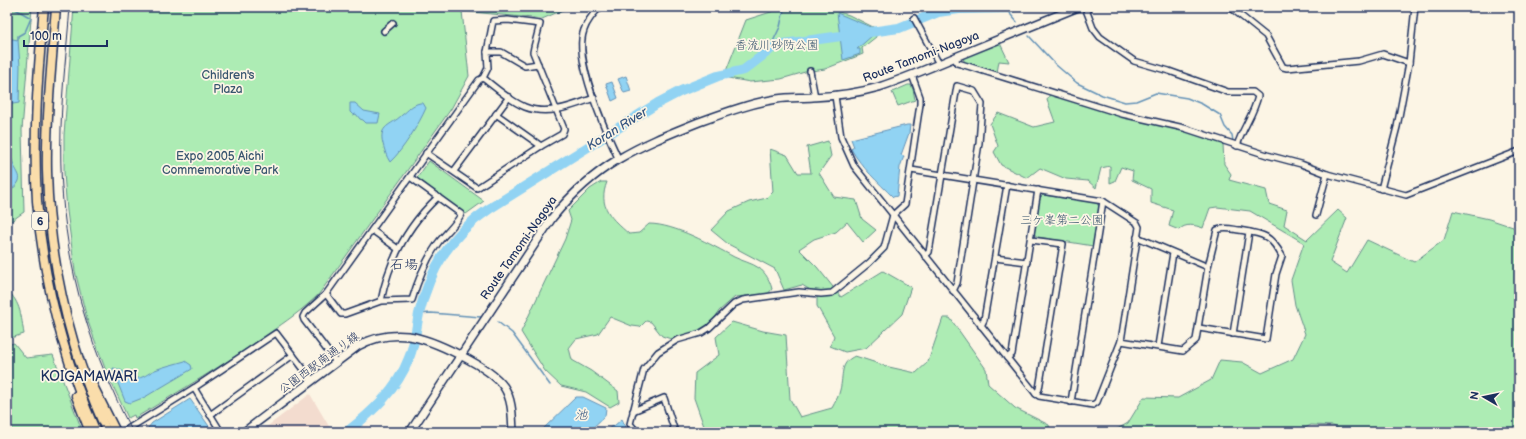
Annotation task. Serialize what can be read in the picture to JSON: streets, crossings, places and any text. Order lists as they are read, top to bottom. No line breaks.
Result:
{"streets":{"main road":["Route Tamomi-Nagoya","6","公園西駅南通り線"]},"crossings":[["Route Tamomi-Nagoya","公園西駅南通り線"]],"districts":["石場","KOIGAMAWARI"],"water":["Koran River","池"],"parks":["香流川砂防公園","Children's Plaza","Expo 2005 Aichi Commemorative Park","三ケ峯第二公園"],"scale_bar":"100 m","north":"left"}
